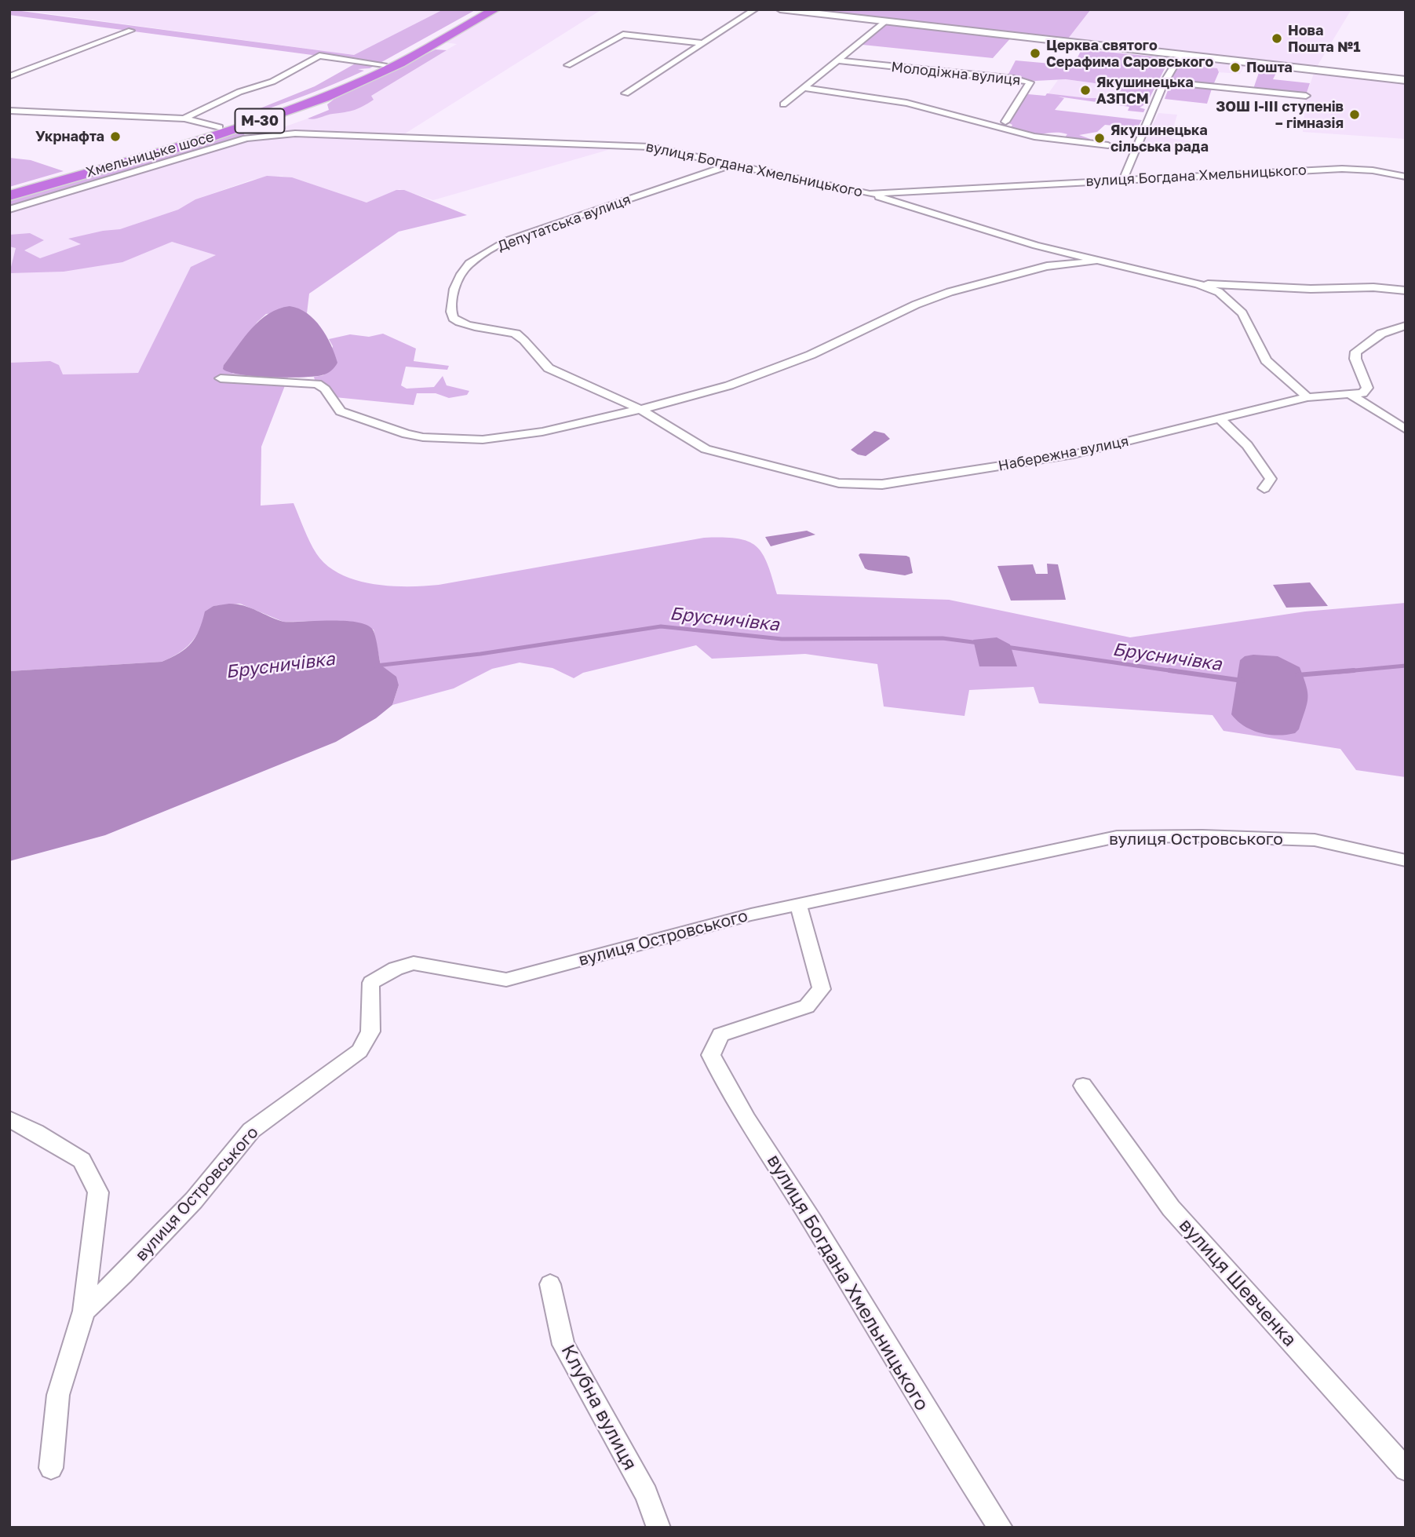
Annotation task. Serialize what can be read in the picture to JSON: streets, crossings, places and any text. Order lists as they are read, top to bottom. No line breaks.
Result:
{"streets":{"highway":["М-30","Хмельницьке шосе"],"street":["Молодіжна вулиця","вулиця Богдана Хмельницького","Депутатська вулиця","Набережна вулиця","вулиця Островського","вулиця Шевченка","Клубна вулиця"]},"crossings":[["вулиця Богдана Хмельницького","Депутатська вулиця"],["вулиця Богдана Хмельницького","вулиця Островського"],["Депутатська вулиця","Набережна вулиця"]],"water":["Брусничівка"],"places":["Нова Пошта №1","Церква святого Серафима Саровського","Пошта","Якушинецька АЗПСМ","ЗОШ І-ІІІ ступенів – гімназія","Укрнафта","Якушинецька сільська рада"]}
